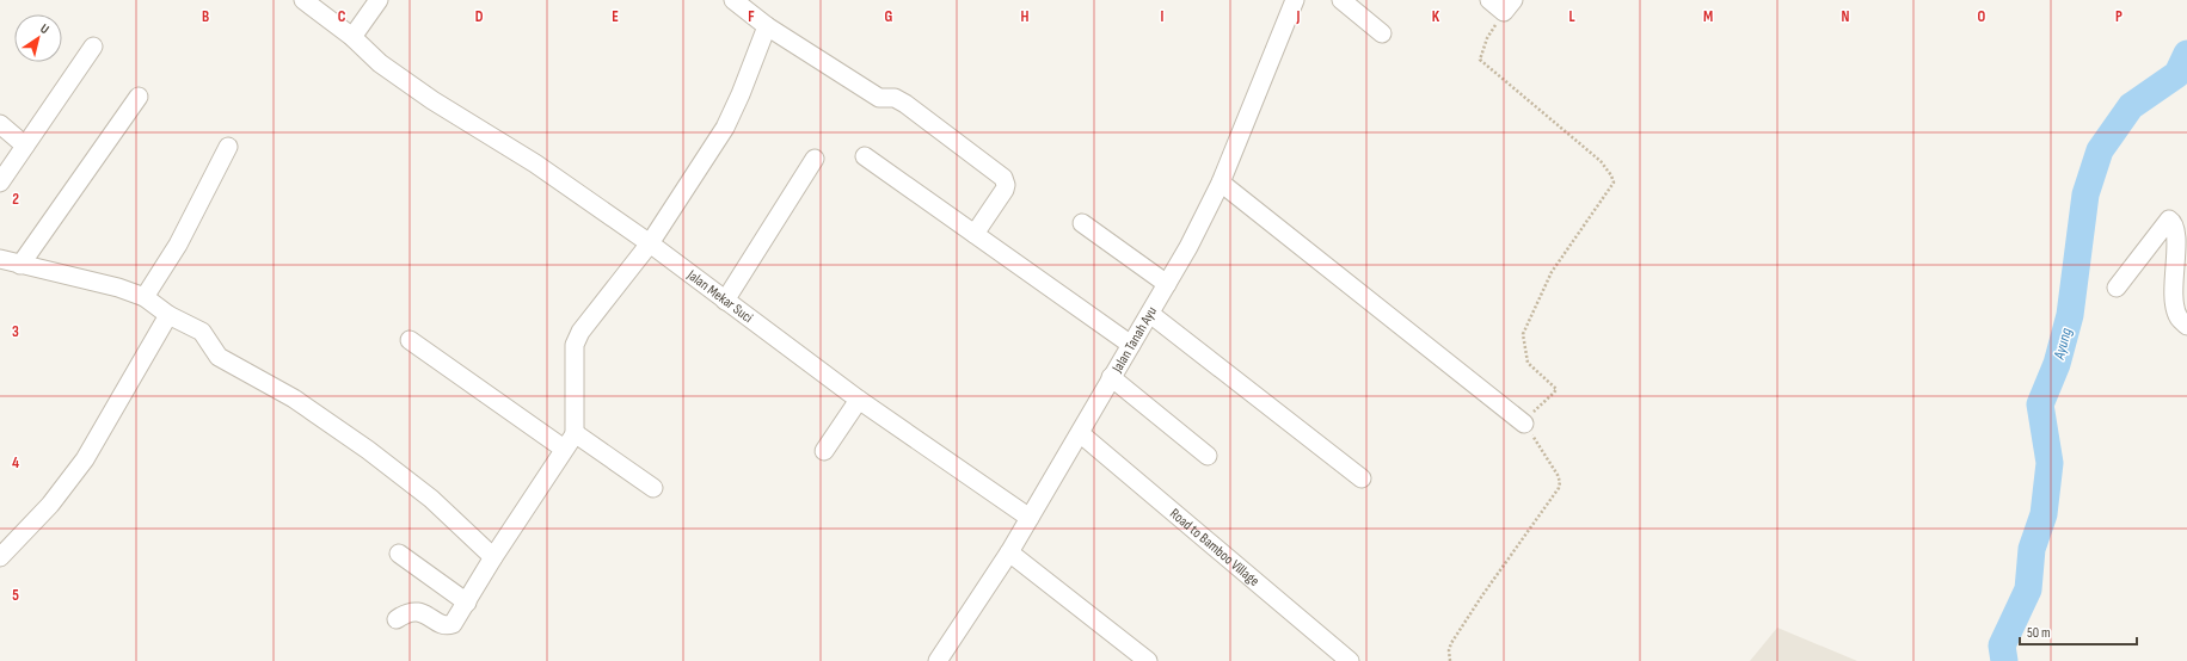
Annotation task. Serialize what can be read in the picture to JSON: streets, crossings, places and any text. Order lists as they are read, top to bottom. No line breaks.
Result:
{"streets":{"street":["Jalan Mekar Suci","Jalan Tanah Ayu","Road to Bamboo Village"]},"crossings":[["Jalan Mekar Suci","Jalan Tanah Ayu"],["Jalan Tanah Ayu","Road to Bamboo Village"]],"water":["Ayung"],"scale_bar":"50 m","north":"top right","grid":{"columns":["B","C","D","E","F","G","H","I","J","K","L","M","N","O","P"],"rows":["2","3","4","5"]}}
